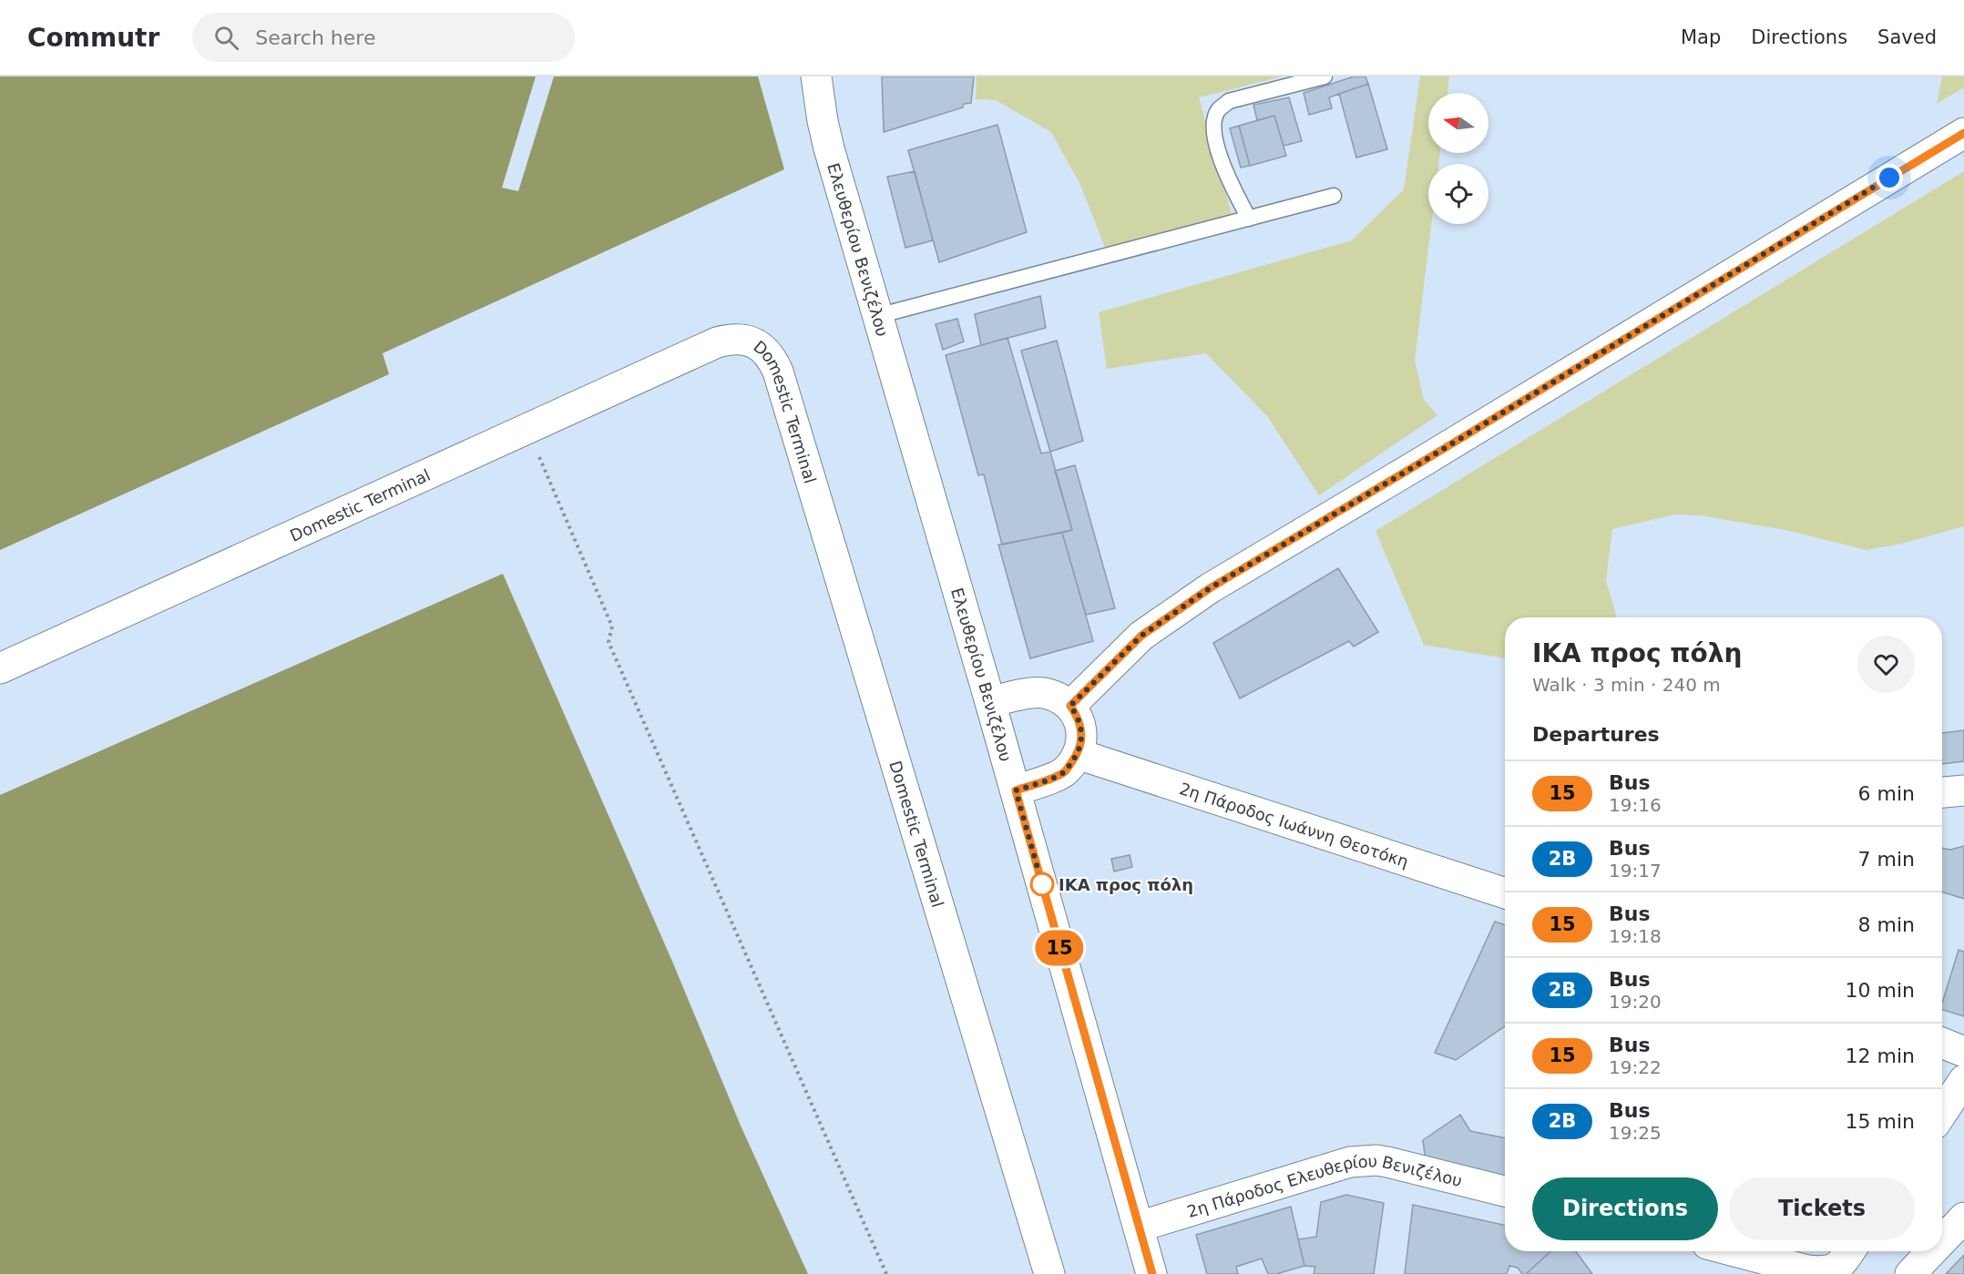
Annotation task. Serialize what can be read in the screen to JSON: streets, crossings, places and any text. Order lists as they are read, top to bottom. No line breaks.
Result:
{"streets":{"street":["Ελευθερίου Βενιζέλου","Domestic Terminal","2η Πάροδος Ιωάννη Θεοτόκη","2η Πάροδος Ελευθερίου Βενιζέλου"]},"crossings":[["Ελευθερίου Βενιζέλου","2η Πάροδος Ελευθερίου Βενιζέλου"]],"places":["ΙΚΑ προς πόλη"],"lines":["bus line 15"],"north":"left","page":{"header":"Commutr","search":"Search here","nav":["Map","Directions","Saved"],"on_map":"15","heading":[["ΙΚΑ προς πόλη","Walk · 3 min · 240 m"],"Departures"],"list":[{"mark":"15","name":"Bus","note":"19:16","value":"6 min"},{"mark":"2B","name":"Bus","note":"19:17","value":"7 min"},{"mark":"15","name":"Bus","note":"19:18","value":"8 min"},{"mark":"2B","name":"Bus","note":"19:20","value":"10 min"},{"mark":"15","name":"Bus","note":"19:22","value":"12 min"},{"mark":"2B","name":"Bus","note":"19:25","value":"15 min"}],"buttons":["Directions","Tickets"]}}
